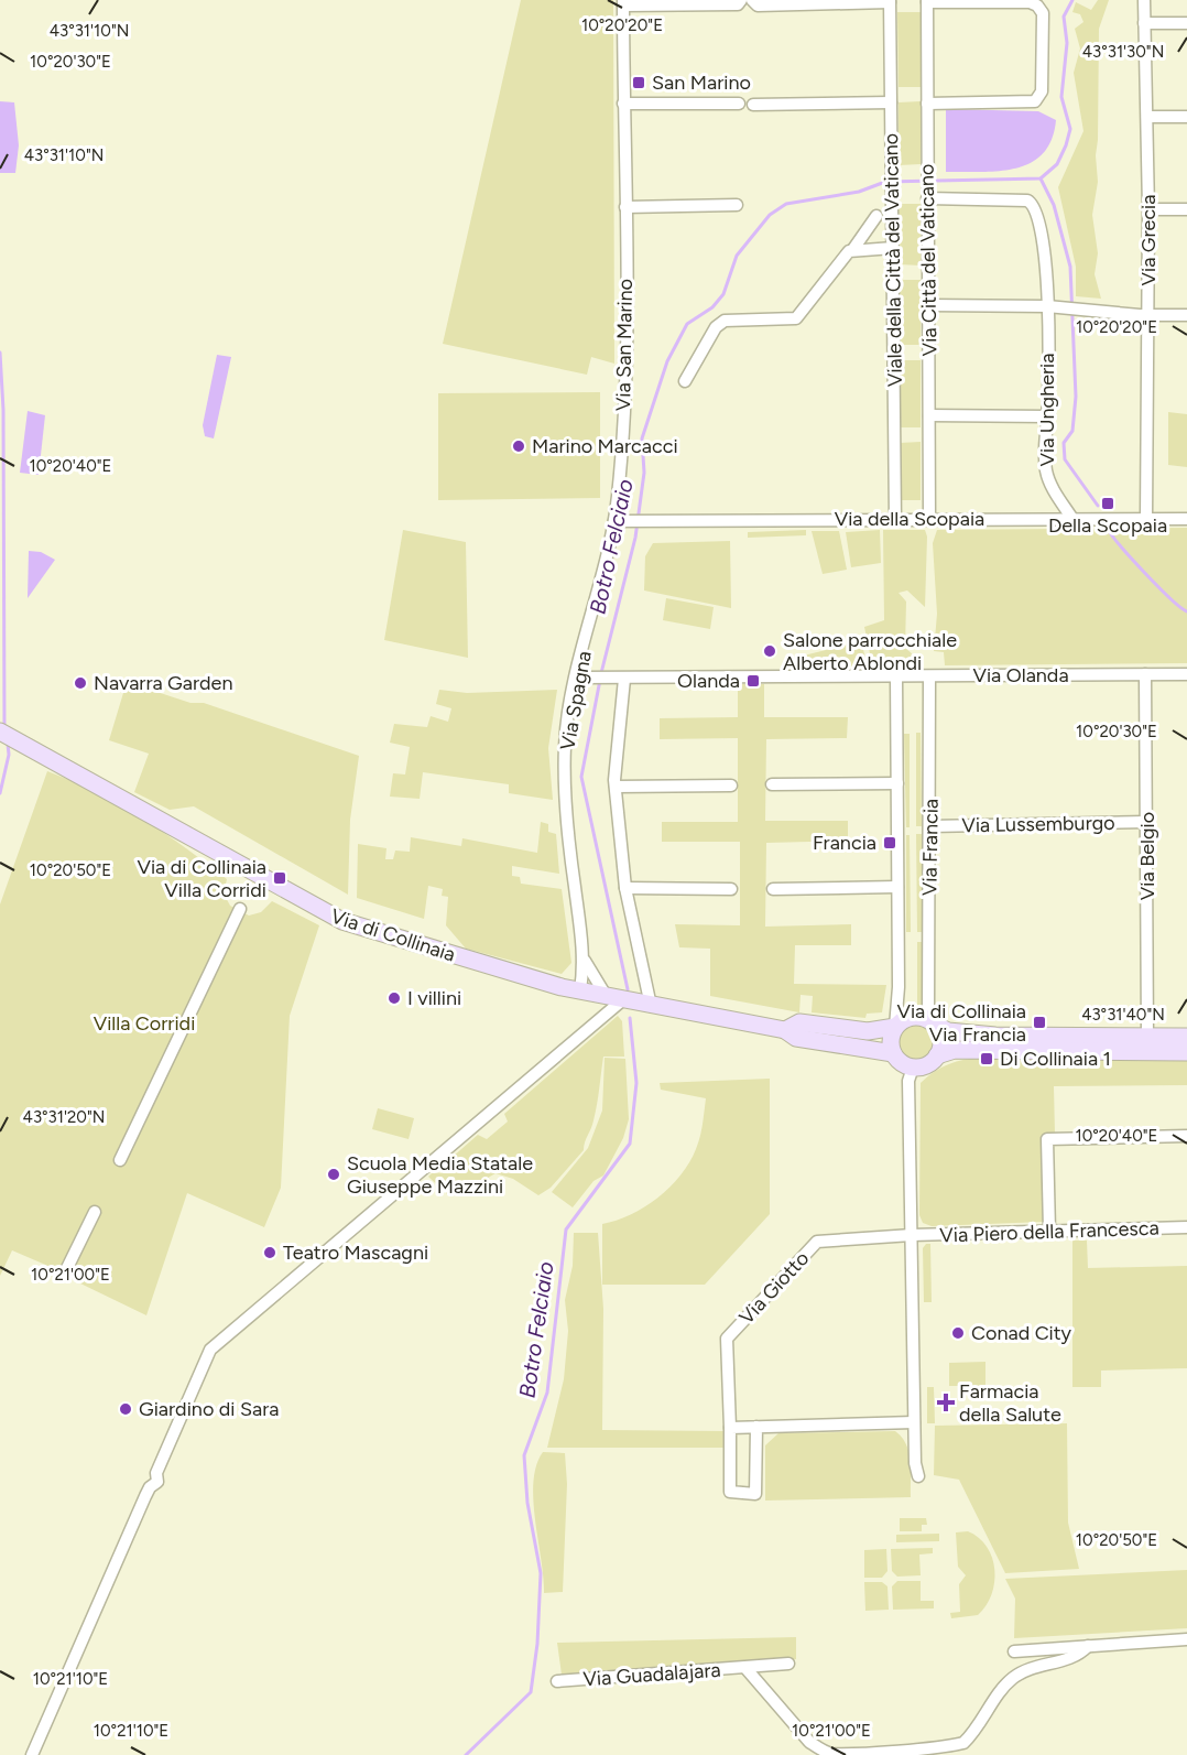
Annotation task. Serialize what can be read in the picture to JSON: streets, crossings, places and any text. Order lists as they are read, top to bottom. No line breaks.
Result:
{"streets":{"street":["Via Grecia","Viale della Città del Vaticano","Via Città del Vaticano","Via San Marino","Via Ungheria","Via della Scopaia","Via Olanda","Via Spagna","Via Lussemburgo","Via Francia","Via Belgio","Via di Collinaia","Via Piero della Francesca","Via Giotto","Via Guadalajara"]},"crossings":[["Via Grecia","Via della Scopaia"],["Viale della Città del Vaticano","Via Città del Vaticano"],["Viale della Città del Vaticano","Via della Scopaia"],["Via Città del Vaticano","Via Ungheria"],["Via Città del Vaticano","Via della Scopaia"],["Via San Marino","Via della Scopaia"],["Via San Marino","Via Spagna"],["Via Ungheria","Via della Scopaia"],["Via della Scopaia","Via Spagna"],["Via Olanda","Via Spagna"],["Via Olanda","Via Francia"],["Via Olanda","Via Belgio"],["Via Spagna","Via di Collinaia"],["Via Lussemburgo","Via Francia"],["Via Lussemburgo","Via Belgio"],["Via Francia","Via di Collinaia"],["Via Piero della Francesca","Via Giotto"]],"water":["Botro Felciaio"],"parks":["Villa Corridi"],"places":{"transit":["San Marino","Della Scopaia","Olanda","Francia","Via di Collinaia Villa Corridi","Via di Collinaia Via Francia","Di Collinaia 1"],"other":["Marino Marcacci","Salone parrocchiale Alberto Ablondi","Navarra Garden","I villini","Scuola Media Statale Giuseppe Mazzini","Teatro Mascagni","Conad City","Giardino di Sara"],"health":["Farmacia della Salute"]},"coordinates":["10°20'20\"E","43°31'10\"N","43°31'30\"N","10°20'30\"E","10°20'40\"E","10°20'50\"E","43°31'40\"N","43°31'20\"N","10°21'00\"E","10°21'10\"E"]}
